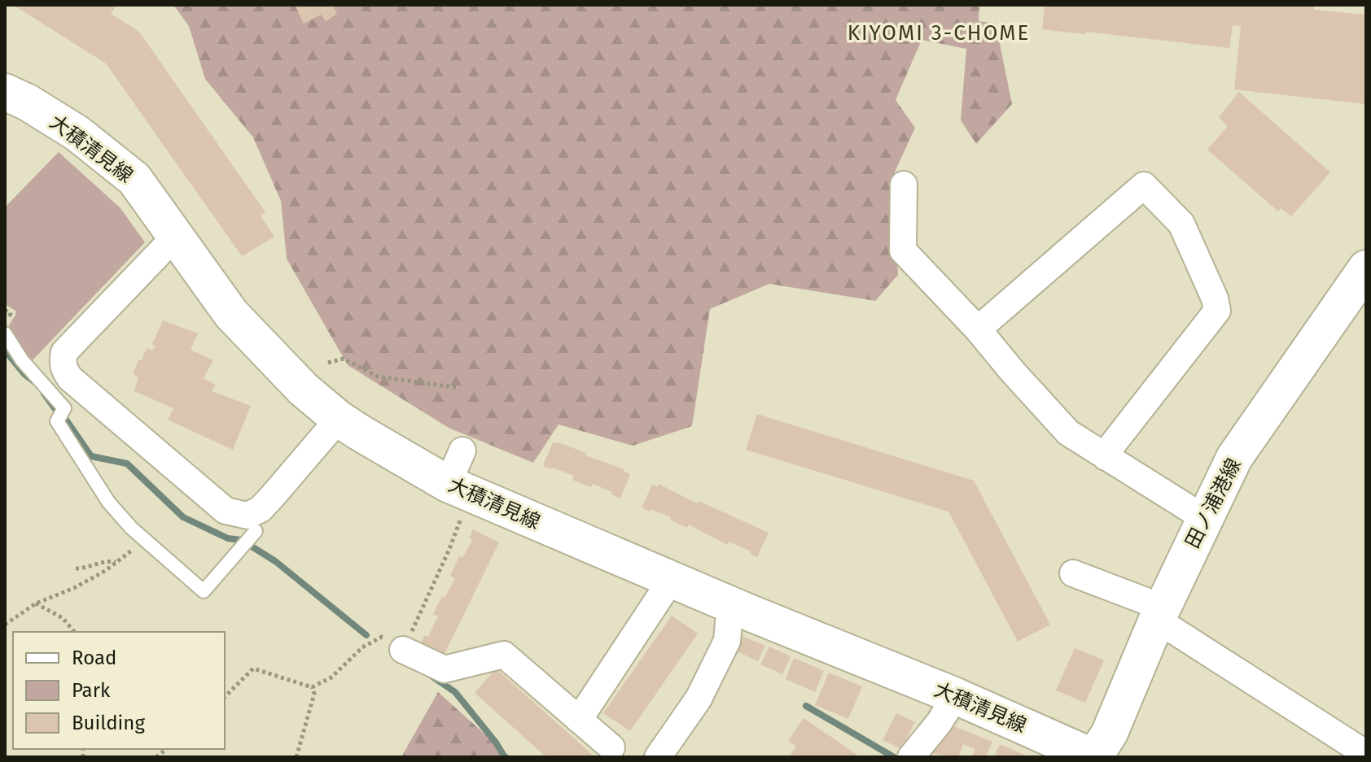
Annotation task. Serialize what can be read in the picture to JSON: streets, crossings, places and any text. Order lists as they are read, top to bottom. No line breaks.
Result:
{"streets":{"main road":["大積清見線","田ノ浦港線"]},"crossings":[["大積清見線","田ノ浦港線"]],"districts":["KIYOMI 3-CHOME"],"legend":["Road","Park","Building"]}
